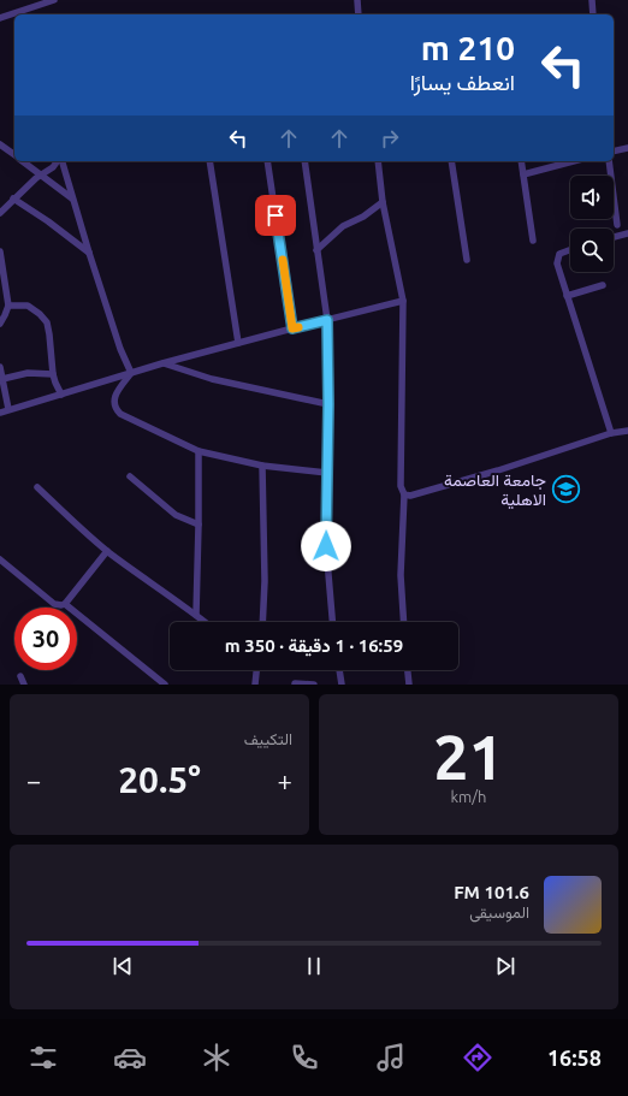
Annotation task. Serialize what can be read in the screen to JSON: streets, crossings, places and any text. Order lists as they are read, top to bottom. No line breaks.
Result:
{"places":{"school or university":["جامعة العاصمة الاهلية"]},"page":{"turn":["210 m","انعطف يسارًا"],"limit":"30","trip":"16:59 · 1 دقيقة · 350 m","tile":[["21","km/h"],"التكييف"],"heat":["−","20.5°","+"],"song":["101.6 FM","الموسيقى"],"tabs":"16:58"}}
